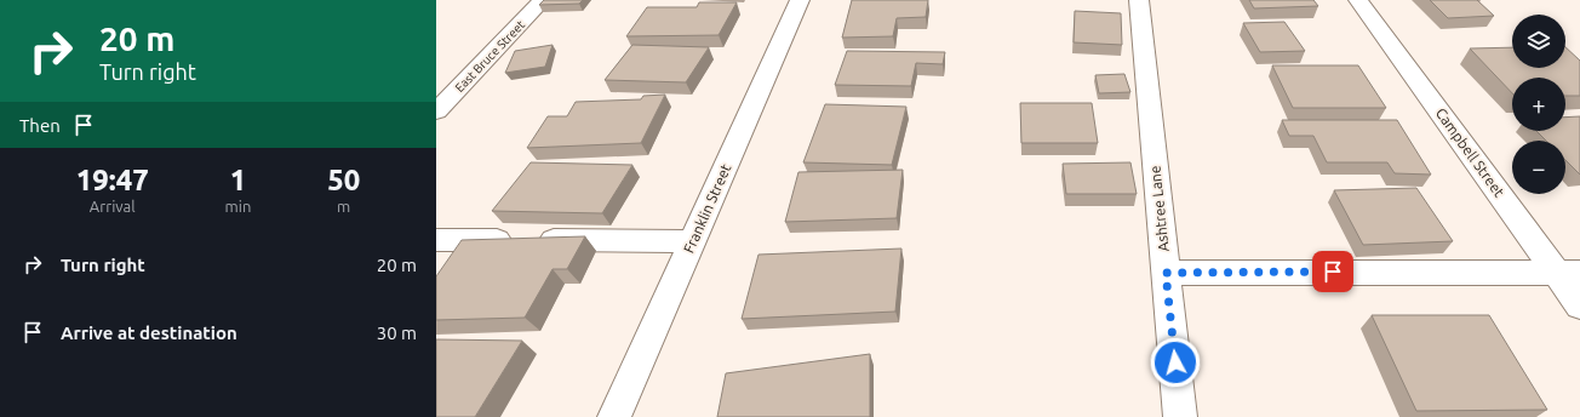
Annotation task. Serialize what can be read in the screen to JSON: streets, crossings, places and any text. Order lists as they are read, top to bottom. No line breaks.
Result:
{"streets":{"street":["East Bruce Street","Campbell Street","Franklin Street","Ashtree Lane"]},"page":{"turn":["20 m","Turn right"],"map_buttons":["+","−"],"then":"Then","eta":["19:47","Arrival","1","min","50","m"],"list":[{"name":"Turn right","value":"20 m"},{"name":"Arrive at destination","value":"30 m"}]}}
